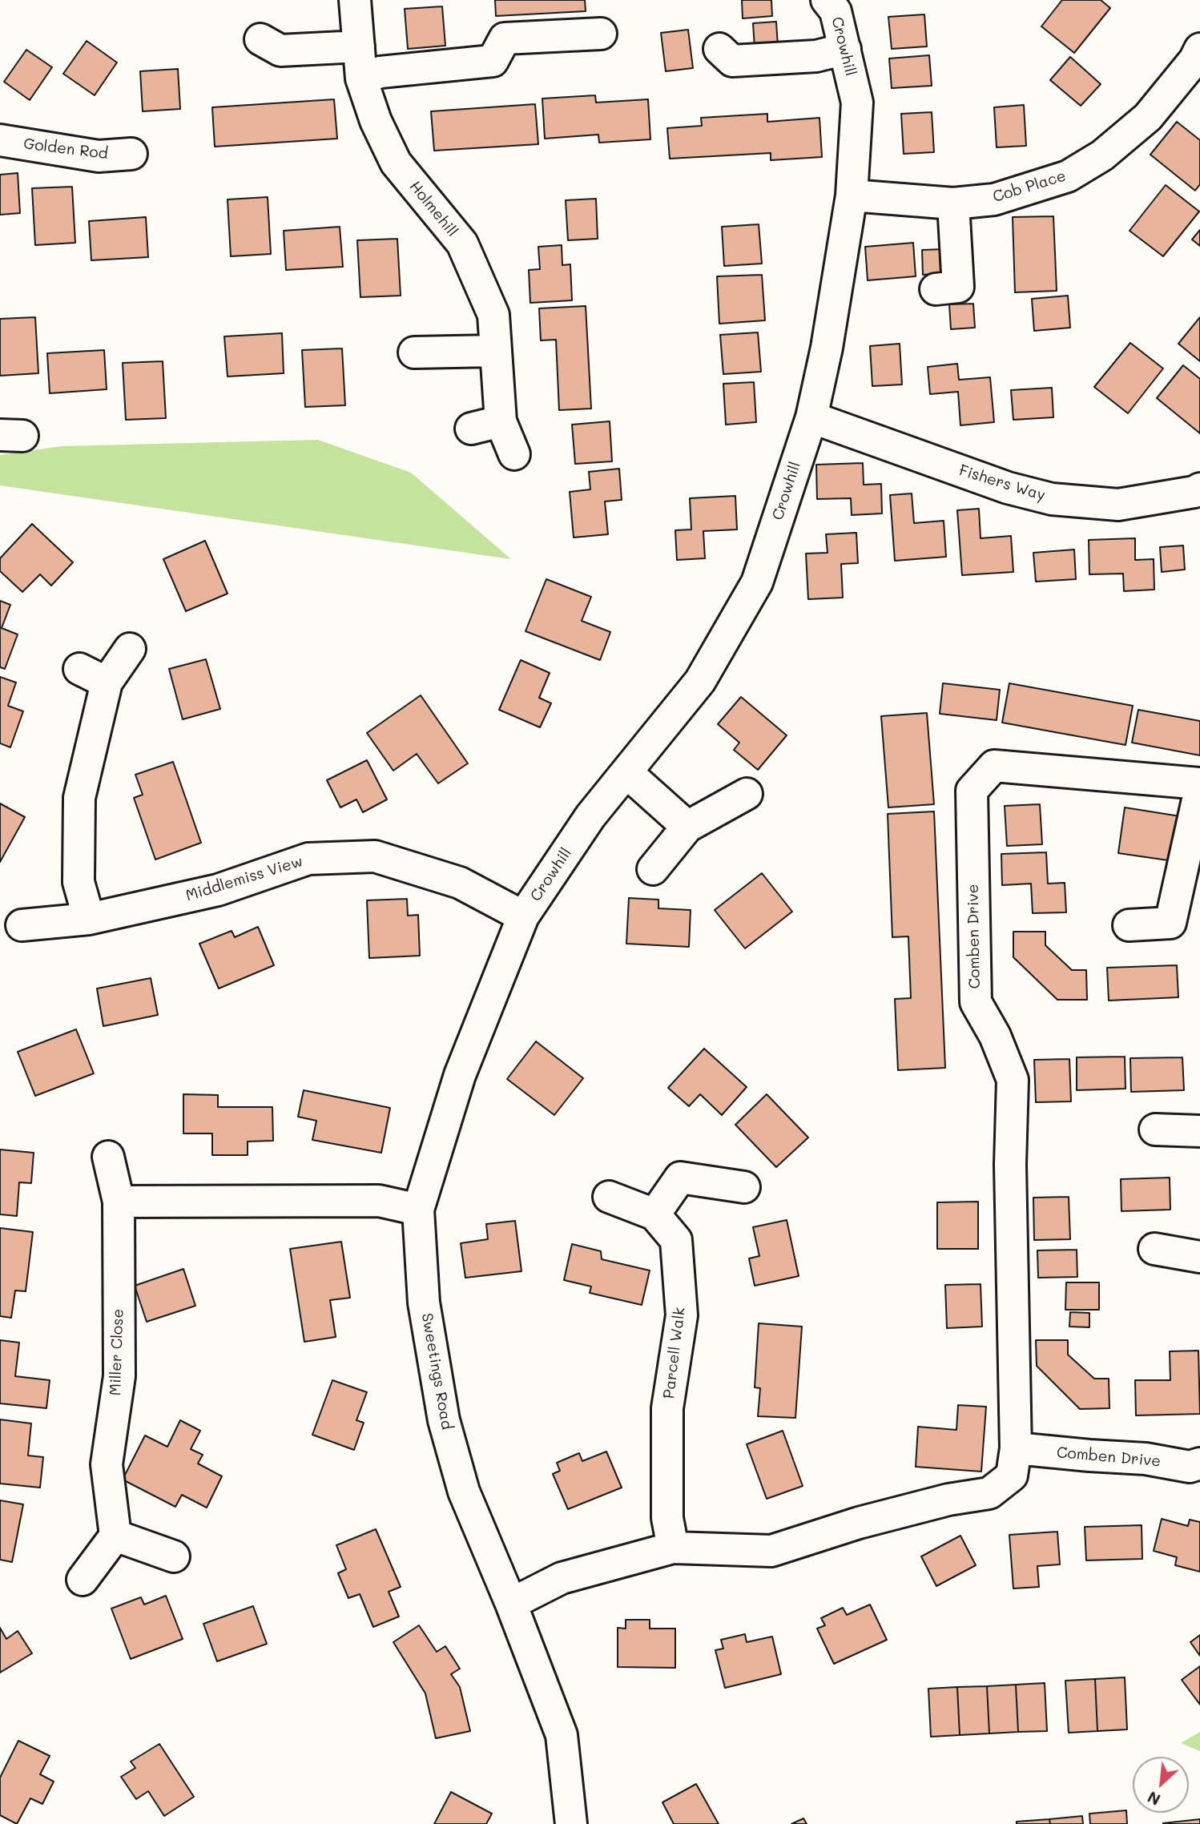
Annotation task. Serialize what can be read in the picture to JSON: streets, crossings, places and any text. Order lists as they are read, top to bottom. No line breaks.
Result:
{"streets":{"street":["Crowhill","Golden Rod","Cob Place","Holmehill","Fishers Way","Middlemiss View","Comben Drive","Miller Close","Parcell Walk","Sweetings Road"]},"crossings":[["Crowhill","Cob Place"],["Crowhill","Fishers Way"],["Crowhill","Middlemiss View"],["Crowhill","Sweetings Road"],["Middlemiss View","Sweetings Road"],["Comben Drive","Parcell Walk"]],"north":"bottom left"}
